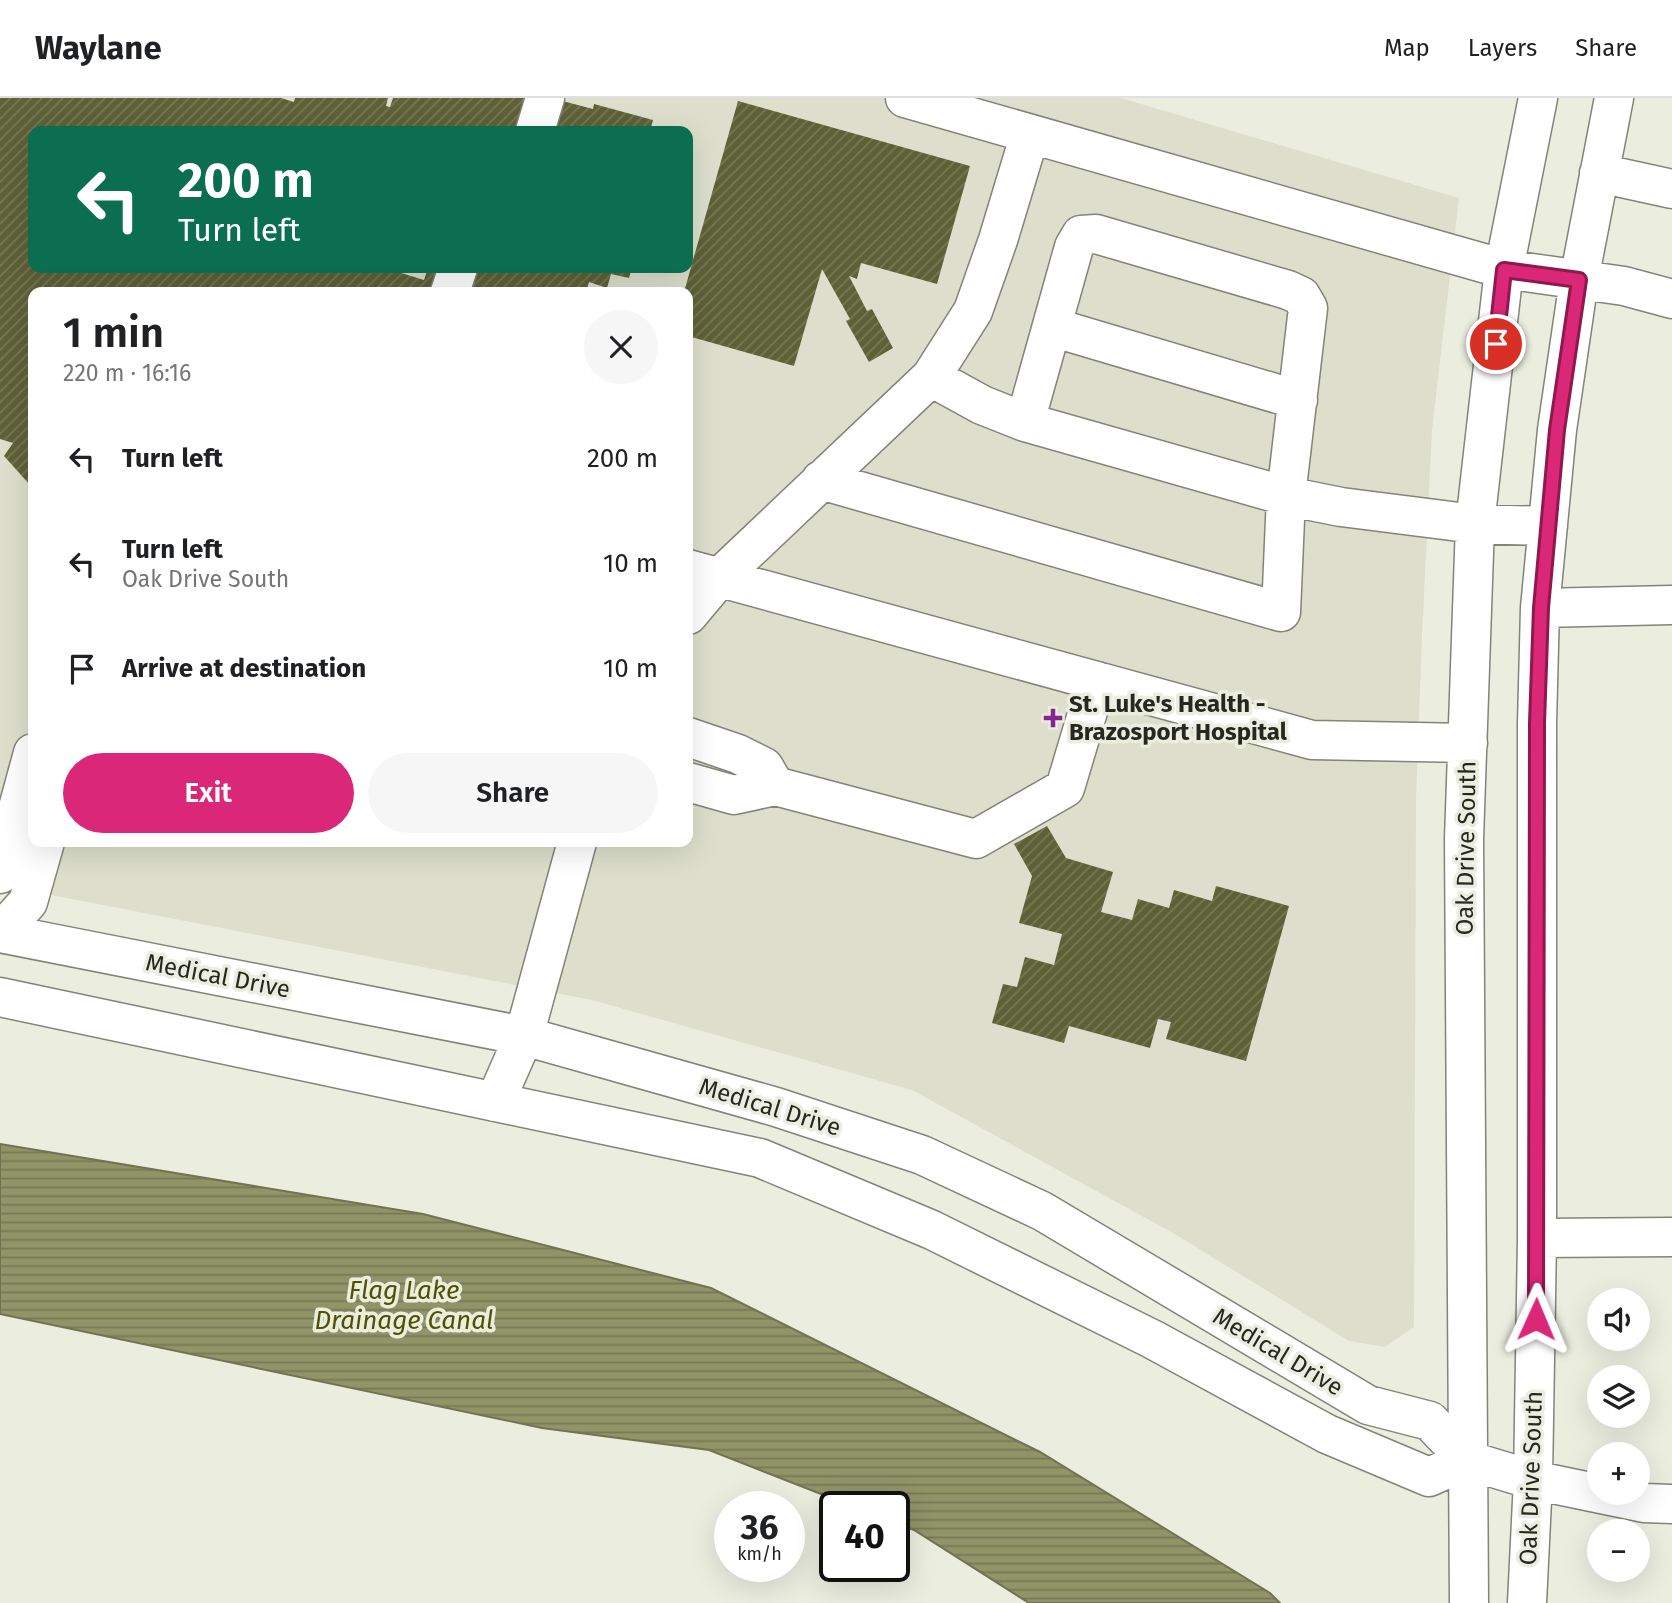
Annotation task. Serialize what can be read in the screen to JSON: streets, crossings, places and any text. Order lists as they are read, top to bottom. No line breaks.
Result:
{"streets":{"street":["Oak Drive South","Medical Drive"]},"crossings":[["Oak Drive South","Medical Drive"]],"water":["Flag Lake Drainage Canal"],"places":{"health":["St. Luke's Health - Brazosport Hospital"]},"page":{"header":"Waylane","nav":["Map","Layers","Share"],"turn":["200 m","Turn left"],"heading":["1 min","220 m · 16:16"],"list":[{"name":"Turn left","value":"200 m"},{"name":"Turn left","note":"Oak Drive South","value":"10 m"},{"name":"Arrive at destination","value":"10 m"}],"buttons":["Exit","Share"],"map_buttons":["+","−"],"speed":"36 km/h","limit":"40"}}
